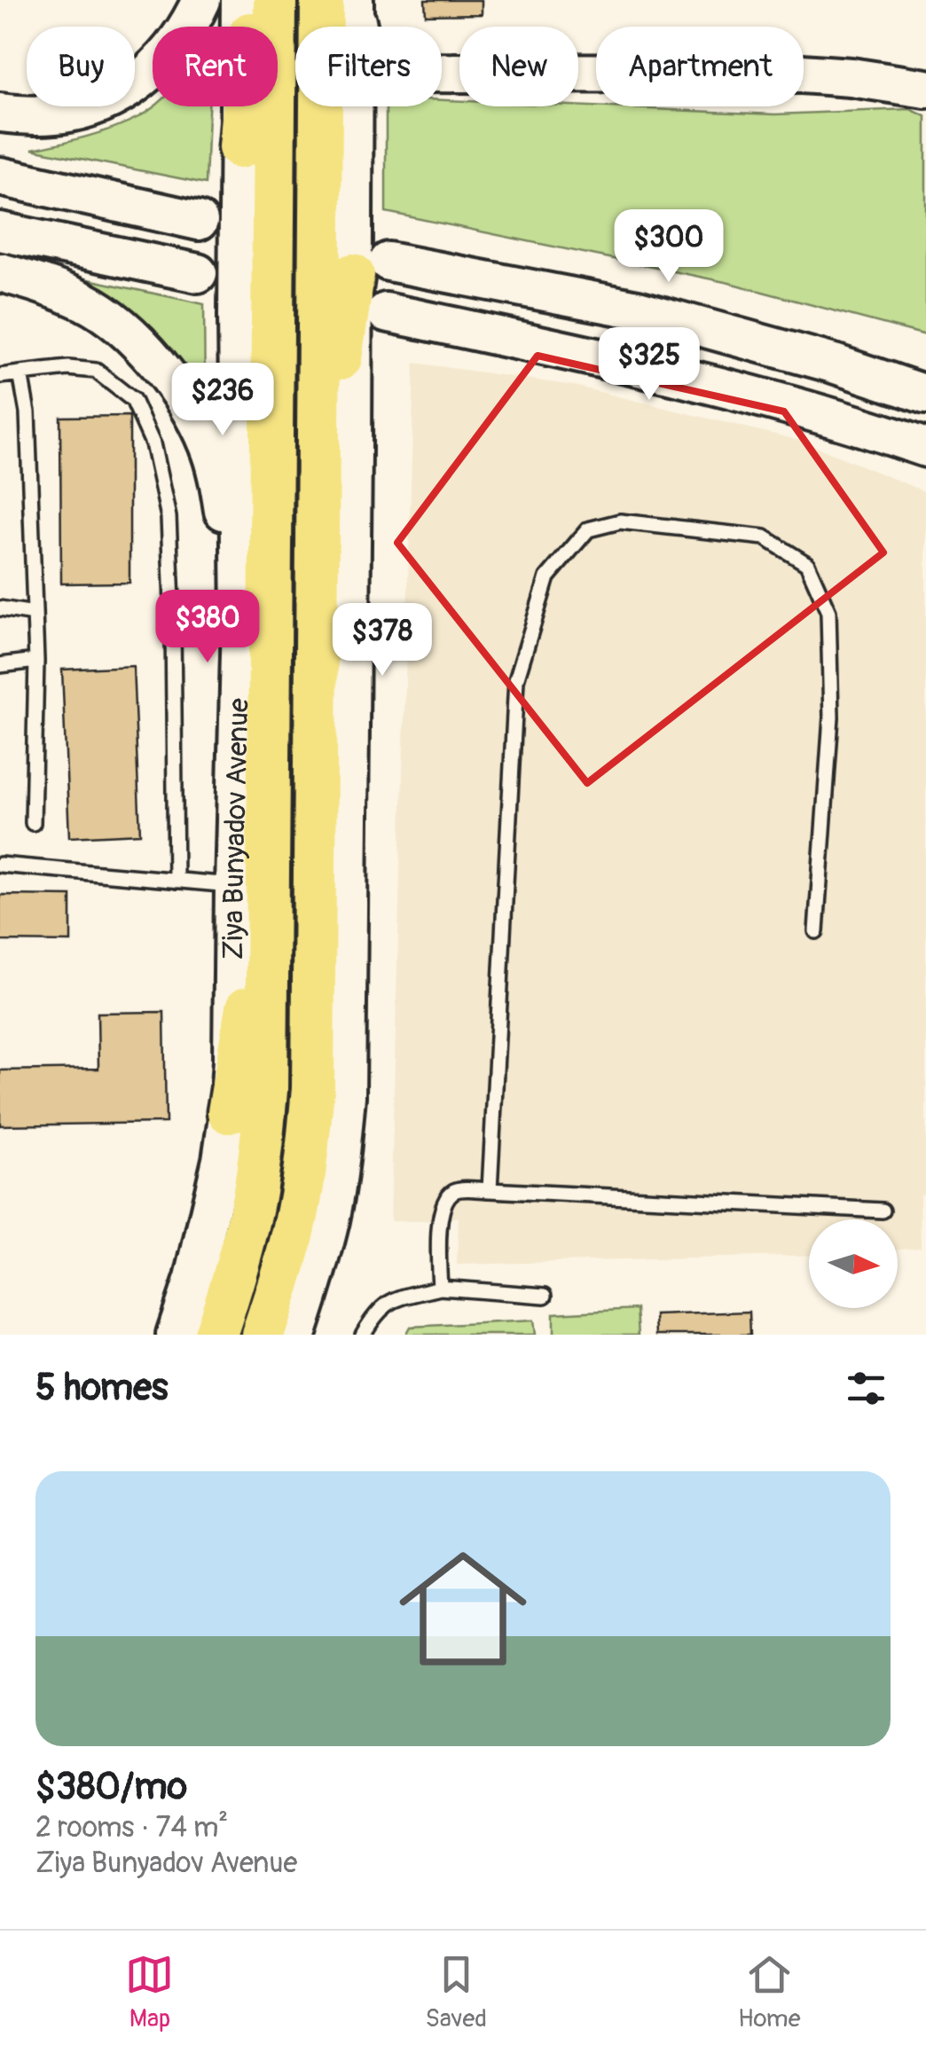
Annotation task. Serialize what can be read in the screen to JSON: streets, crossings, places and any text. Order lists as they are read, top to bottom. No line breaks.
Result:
{"streets":{"main road":["Ziya Bunyadov Avenue"]},"north":"right","page":{"chip":["Buy","Rent","Filters","New","Apartment"],"price":["$300","$325","$236","$380","$378"],"heading":"5 homes","list":[{"name":"$380/mo","note":"2 rooms · 74 m² · Ziya Bunyadov Avenue"}],"tabs":["Map","Saved","Home"]}}
